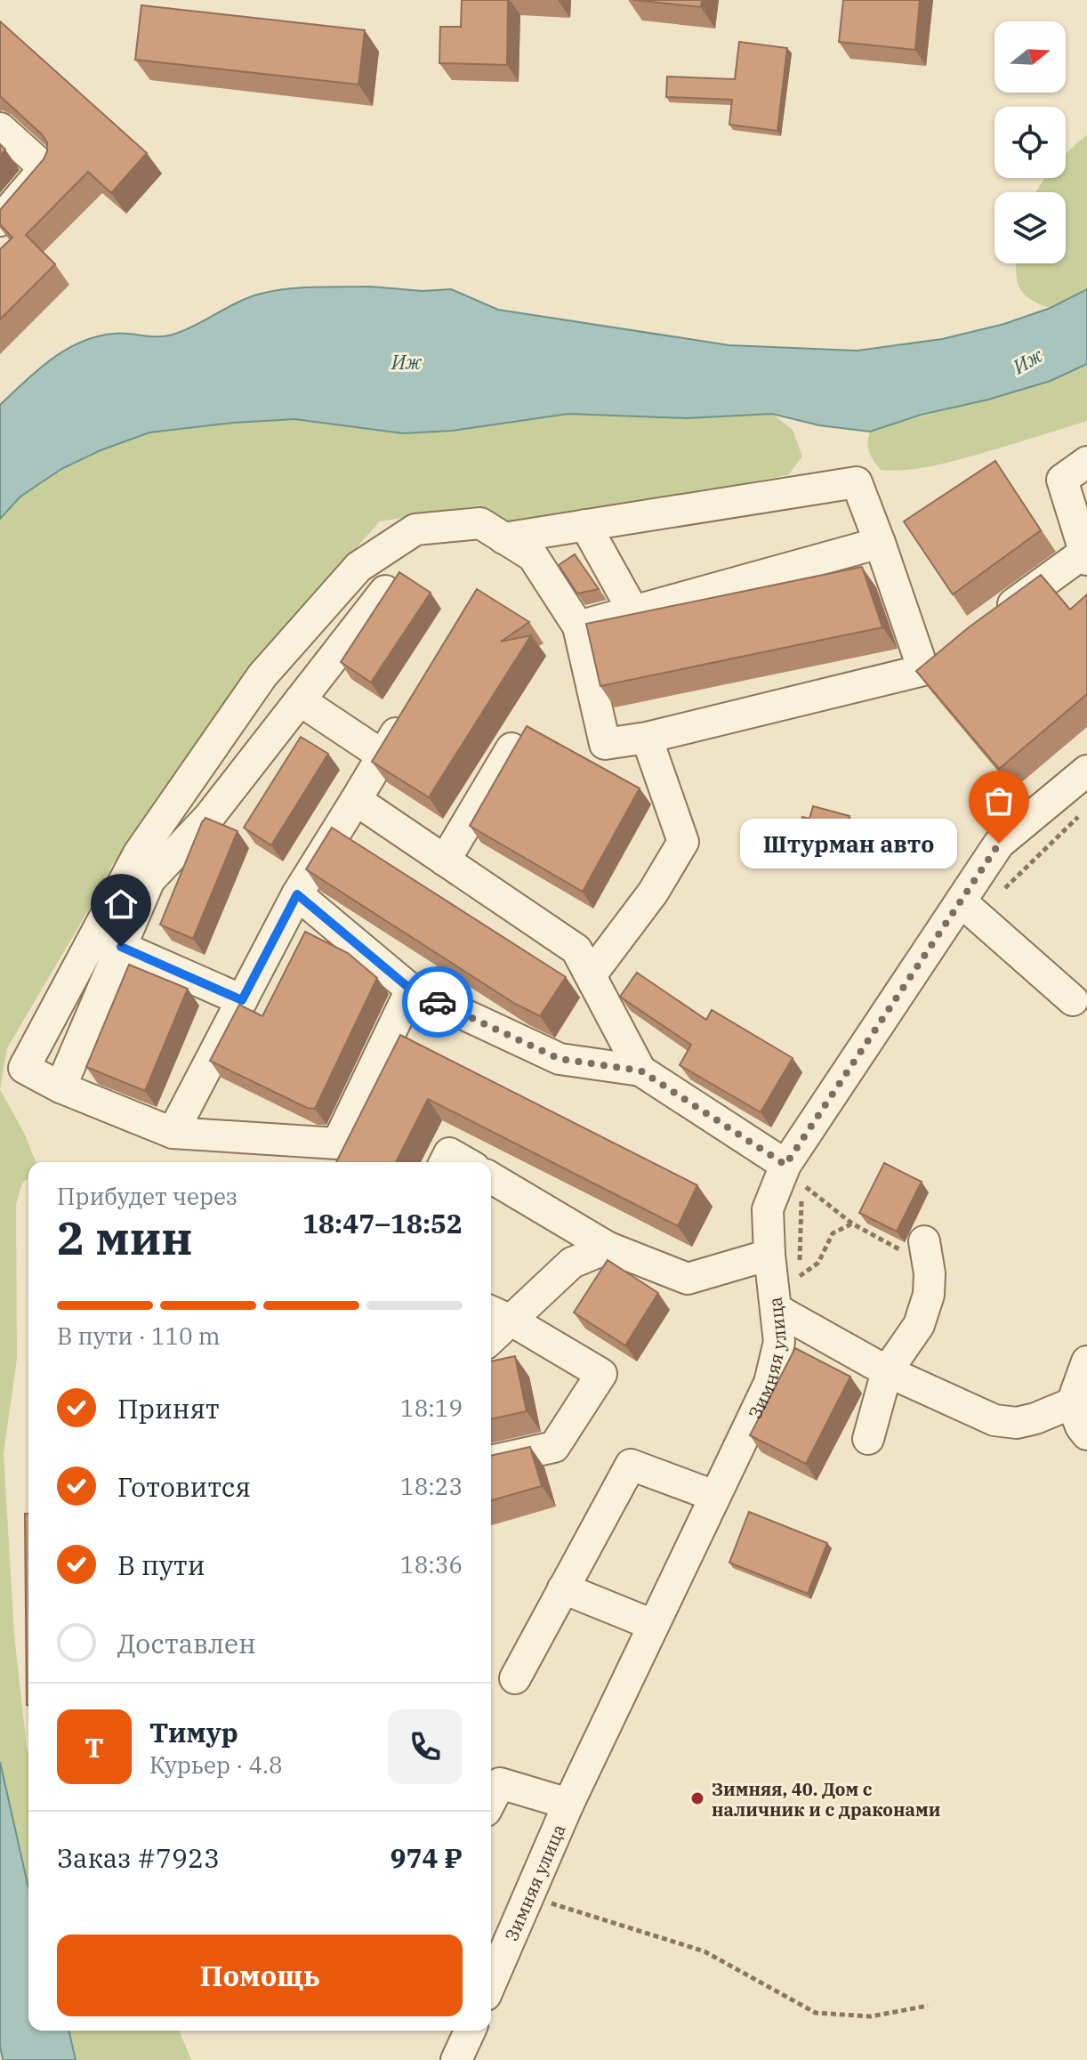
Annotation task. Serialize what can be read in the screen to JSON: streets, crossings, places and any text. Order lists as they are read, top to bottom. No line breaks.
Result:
{"streets":{"street":["Зимняя улица"]},"water":["Иж"],"places":["Штурман авто","Зимняя, 40. Дом с наличник и с драконами"],"north":"right","page":{"bubble":"Штурман авто","heading":["2 мин","Прибудет через","18:47–18:52"],"panel":["Тимур","Курьер · 4.8","Заказ #7923","974 ₽"],"bar":"В пути · 110 m","list":[["Принят","18:19"],["Готовится","18:23"],["В пути","18:36"],"Доставлен"],"round":"Т","buttons":"Помощь"}}
